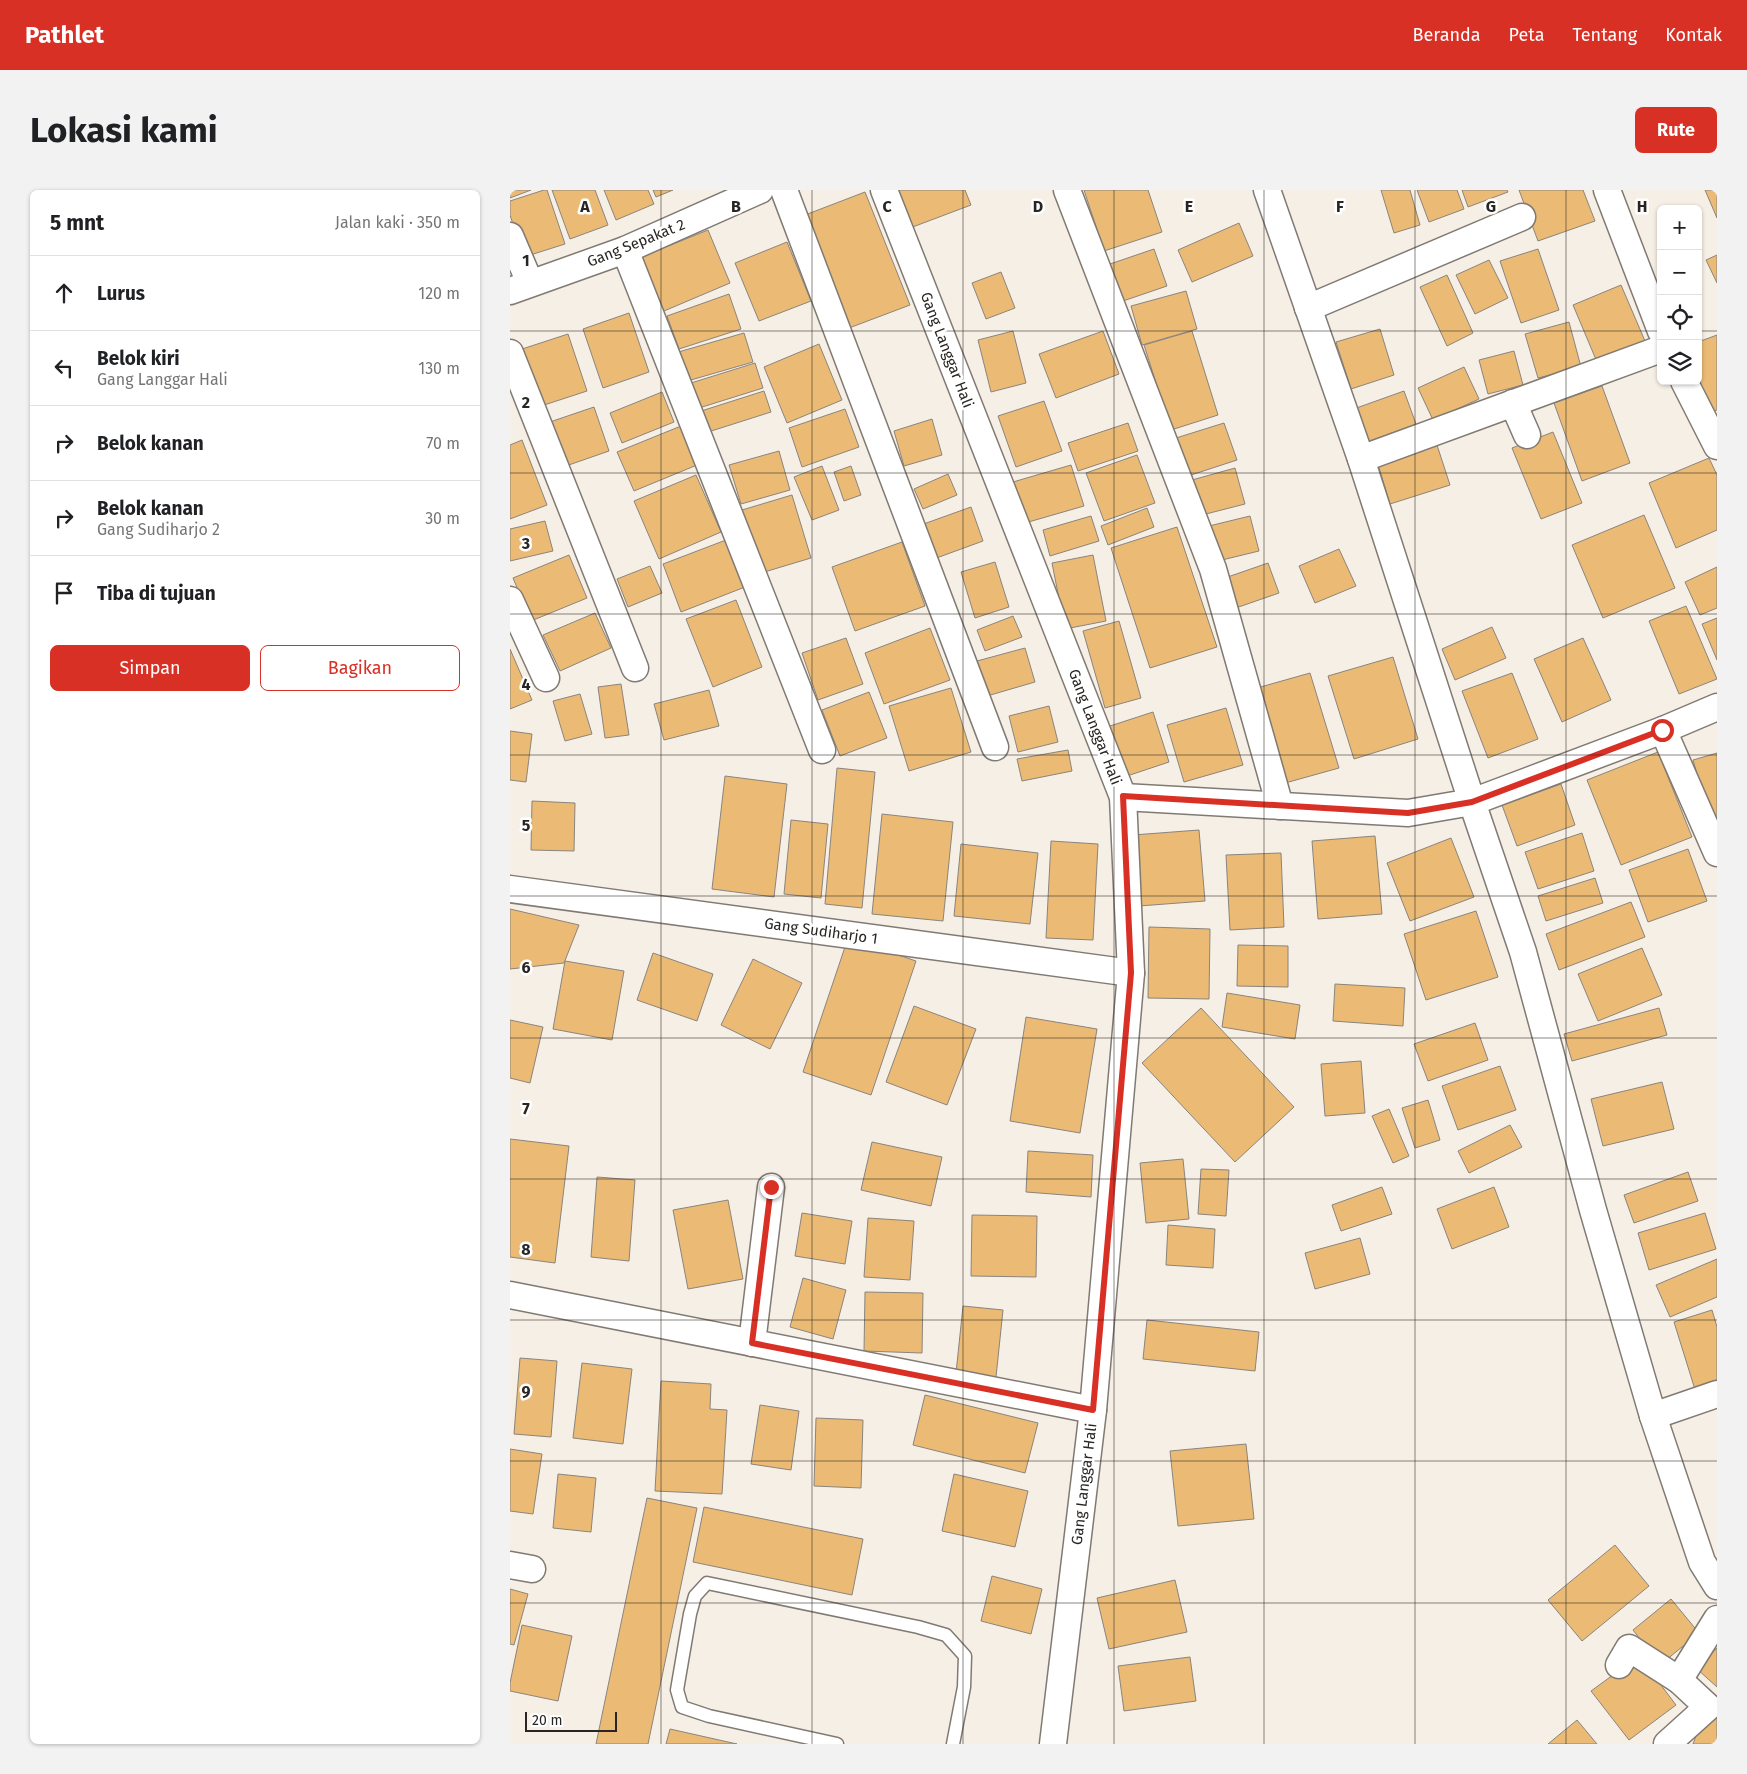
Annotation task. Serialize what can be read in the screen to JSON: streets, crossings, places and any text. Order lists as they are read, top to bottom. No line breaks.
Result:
{"streets":{"street":["Gang Sepakat 2","Gang Langgar Hali","Gang Sudiharjo 1"]},"crossings":[["Gang Langgar Hali","Gang Sudiharjo 1"]],"scale_bar":"20 m","page":{"header":"Pathlet","nav":["Beranda","Peta","Tentang","Kontak"],"buttons":["Rute",["Simpan","Bagikan"]],"title":"Lokasi kami","heading":["5 mnt","Jalan kaki · 350 m"],"map_buttons":["+","−"],"list":[["Lurus","120 m"],["Belok kiri","Gang Langgar Hali","130 m"],["Belok kanan","70 m"],["Belok kanan","Gang Sudiharjo 2","30 m"],"Tiba di tujuan"],"scale":"20 m"},"grid":{"columns":["A","B","C","D","E","F","G","H"],"rows":["1","2","3","4","5","6","7","8","9"]}}
